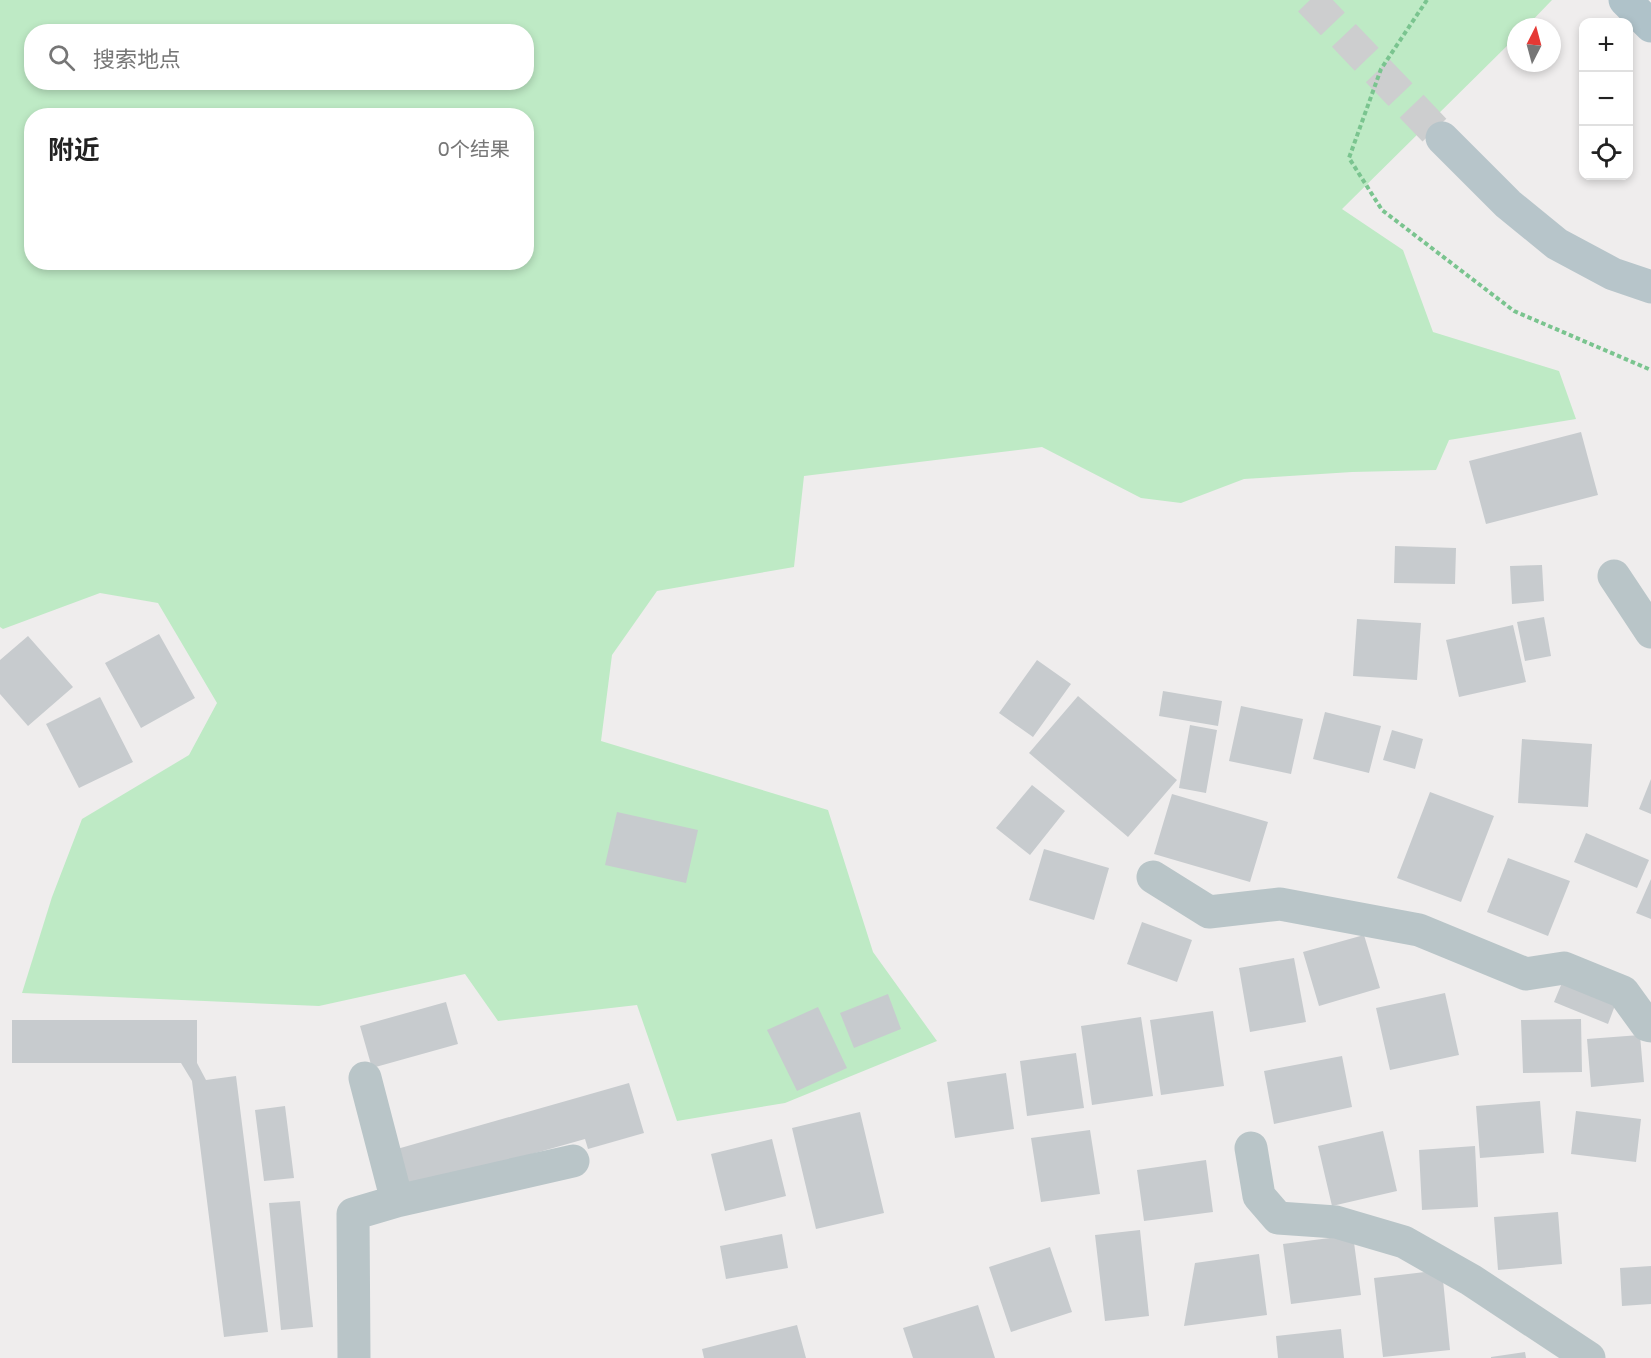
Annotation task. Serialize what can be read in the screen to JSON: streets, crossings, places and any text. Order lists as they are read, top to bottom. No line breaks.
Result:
{"north":"top","page":{"map_buttons":["+","−"],"search":"搜索地点","heading":["附近","0个结果"]}}
